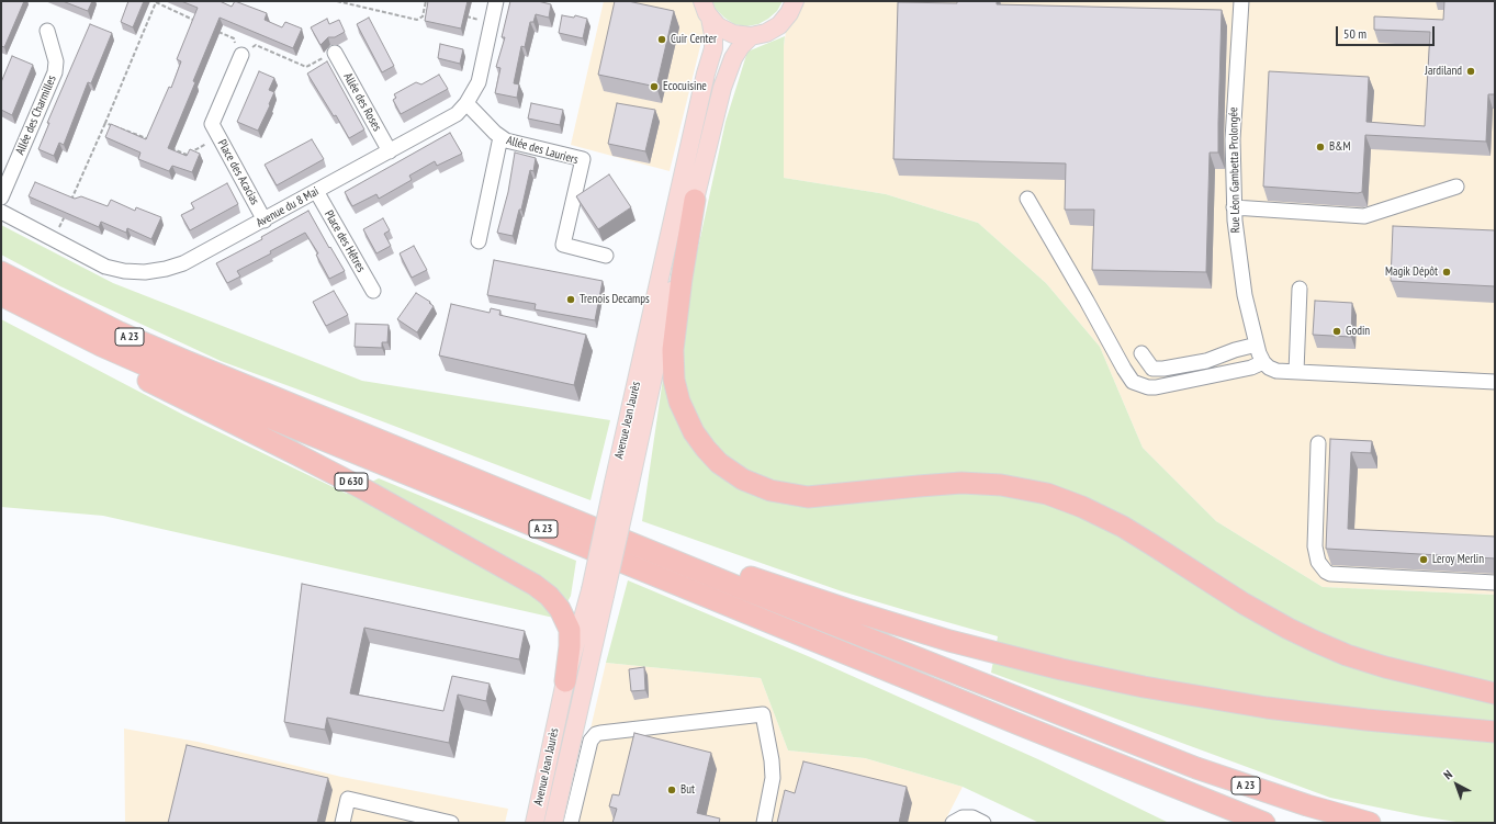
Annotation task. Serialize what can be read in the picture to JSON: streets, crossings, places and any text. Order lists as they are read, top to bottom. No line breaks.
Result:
{"streets":{"highway":["A 23","D 630"],"main road":["Avenue Jean Jaurès"],"street":["Allée des Roses","Allée des Charmilles","Allée des Lauriers","Rue Léon Gambetta Prolongée","Place des Acacias","Avenue du 8 Mai","Place des Hêtres"]},"crossings":[["Allée des Roses","Avenue du 8 Mai"],["Allée des Lauriers","Avenue du 8 Mai"],["Place des Acacias","Avenue du 8 Mai"],["Avenue du 8 Mai","Place des Hêtres"],["A 23","D 630"],["Avenue Jean Jaurès","D 630"]],"places":["Cuir Center","Jardiland","Ecocuisine","B&M","Magik Dépôt","Trenois Decamps","Godin","Leroy Merlin","But"],"scale_bar":"50 m","north":"top left"}
